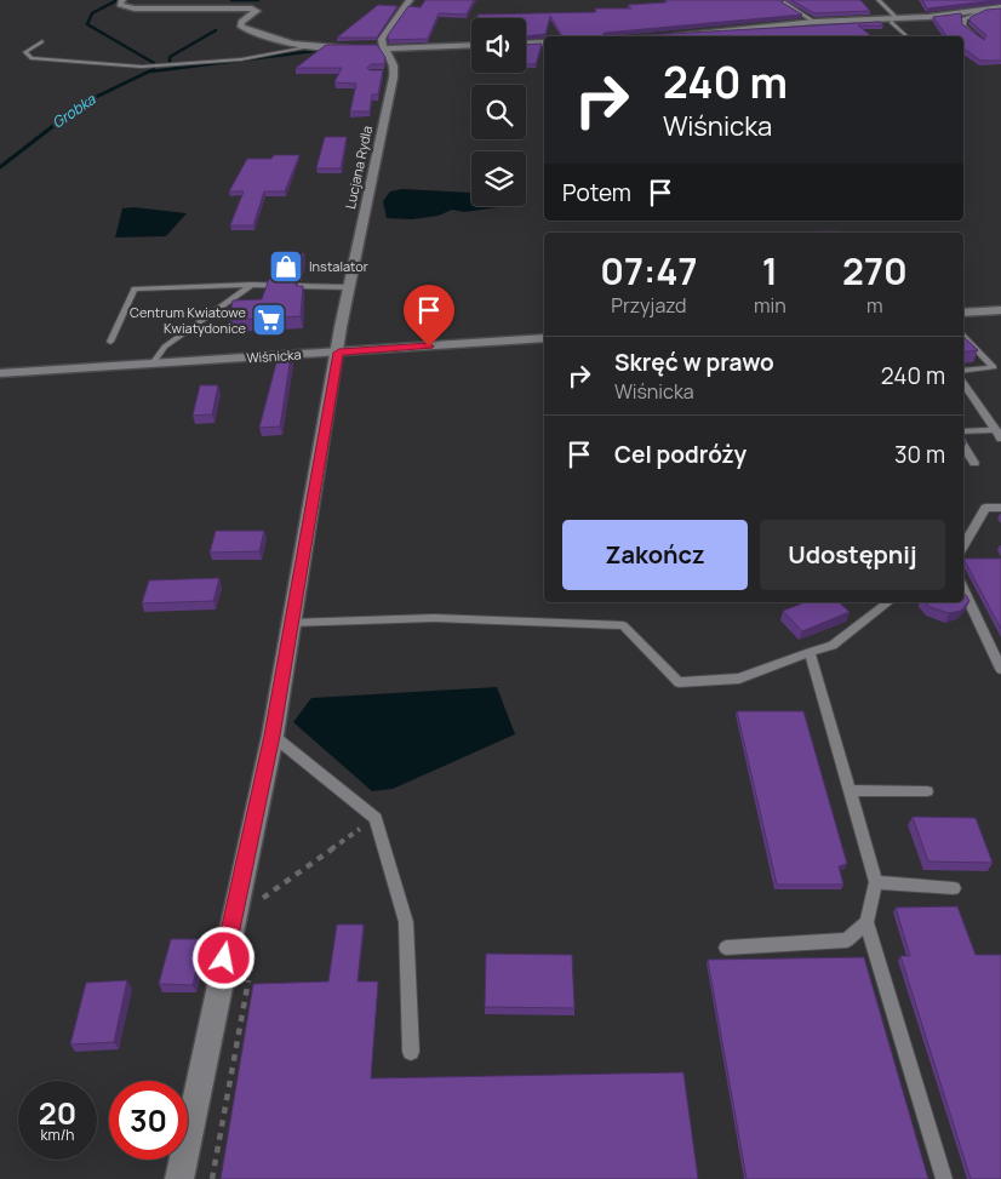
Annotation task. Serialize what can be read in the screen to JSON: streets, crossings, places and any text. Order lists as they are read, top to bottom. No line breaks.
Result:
{"streets":{"street":["Lucjana Rydla","Wiśnicka"]},"crossings":[["Lucjana Rydla","Wiśnicka"]],"water":["Grobka"],"places":{"shop":["Instalator"],"supermarket":["Centrum Kwiatowe Kwiatydonice"]},"page":{"turn":["240 m","Wiśnicka"],"then":"Potem","eta":["07:47","Przyjazd","1","min","270","m"],"list":[{"name":"Skręć w prawo","note":"Wiśnicka","value":"240 m"},{"name":"Cel podróży","value":"30 m"}],"buttons":["Zakończ","Udostępnij"],"speed":"20 km/h","limit":"30"}}
